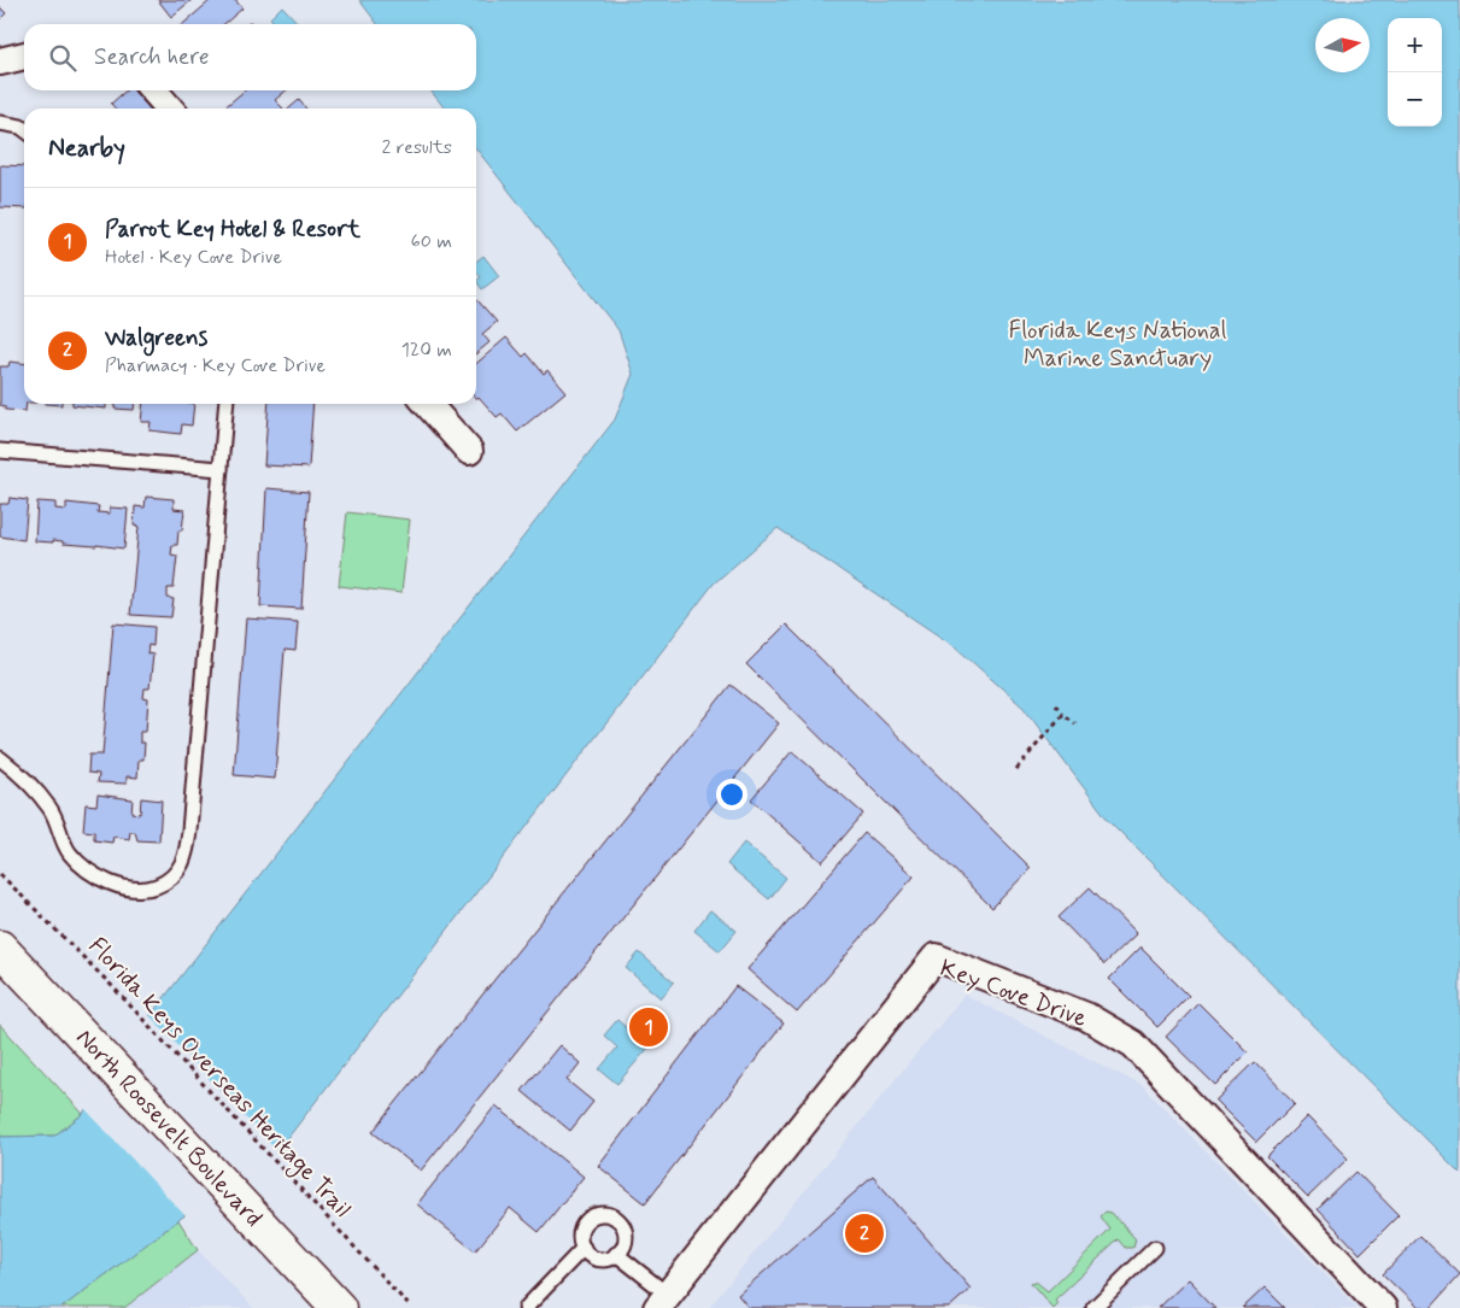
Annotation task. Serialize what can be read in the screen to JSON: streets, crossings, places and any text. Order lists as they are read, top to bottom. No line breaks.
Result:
{"streets":{"main road":["North Roosevelt Boulevard"],"street":["Key Cove Drive"],"path":["Florida Keys Overseas Heritage Trail"]},"parks":["Florida Keys National Marine Sanctuary"],"north":"right","page":{"map_buttons":["+","−"],"search":"Search here","heading":["Nearby","2 results"],"list":[{"mark":"1","name":"Parrot Key Hotel & Resort","note":"Hotel · Key Cove Drive","value":"60 m"},{"mark":"2","name":"Walgreens","note":"Pharmacy · Key Cove Drive","value":"120 m"}],"pins":["1","2"]}}
